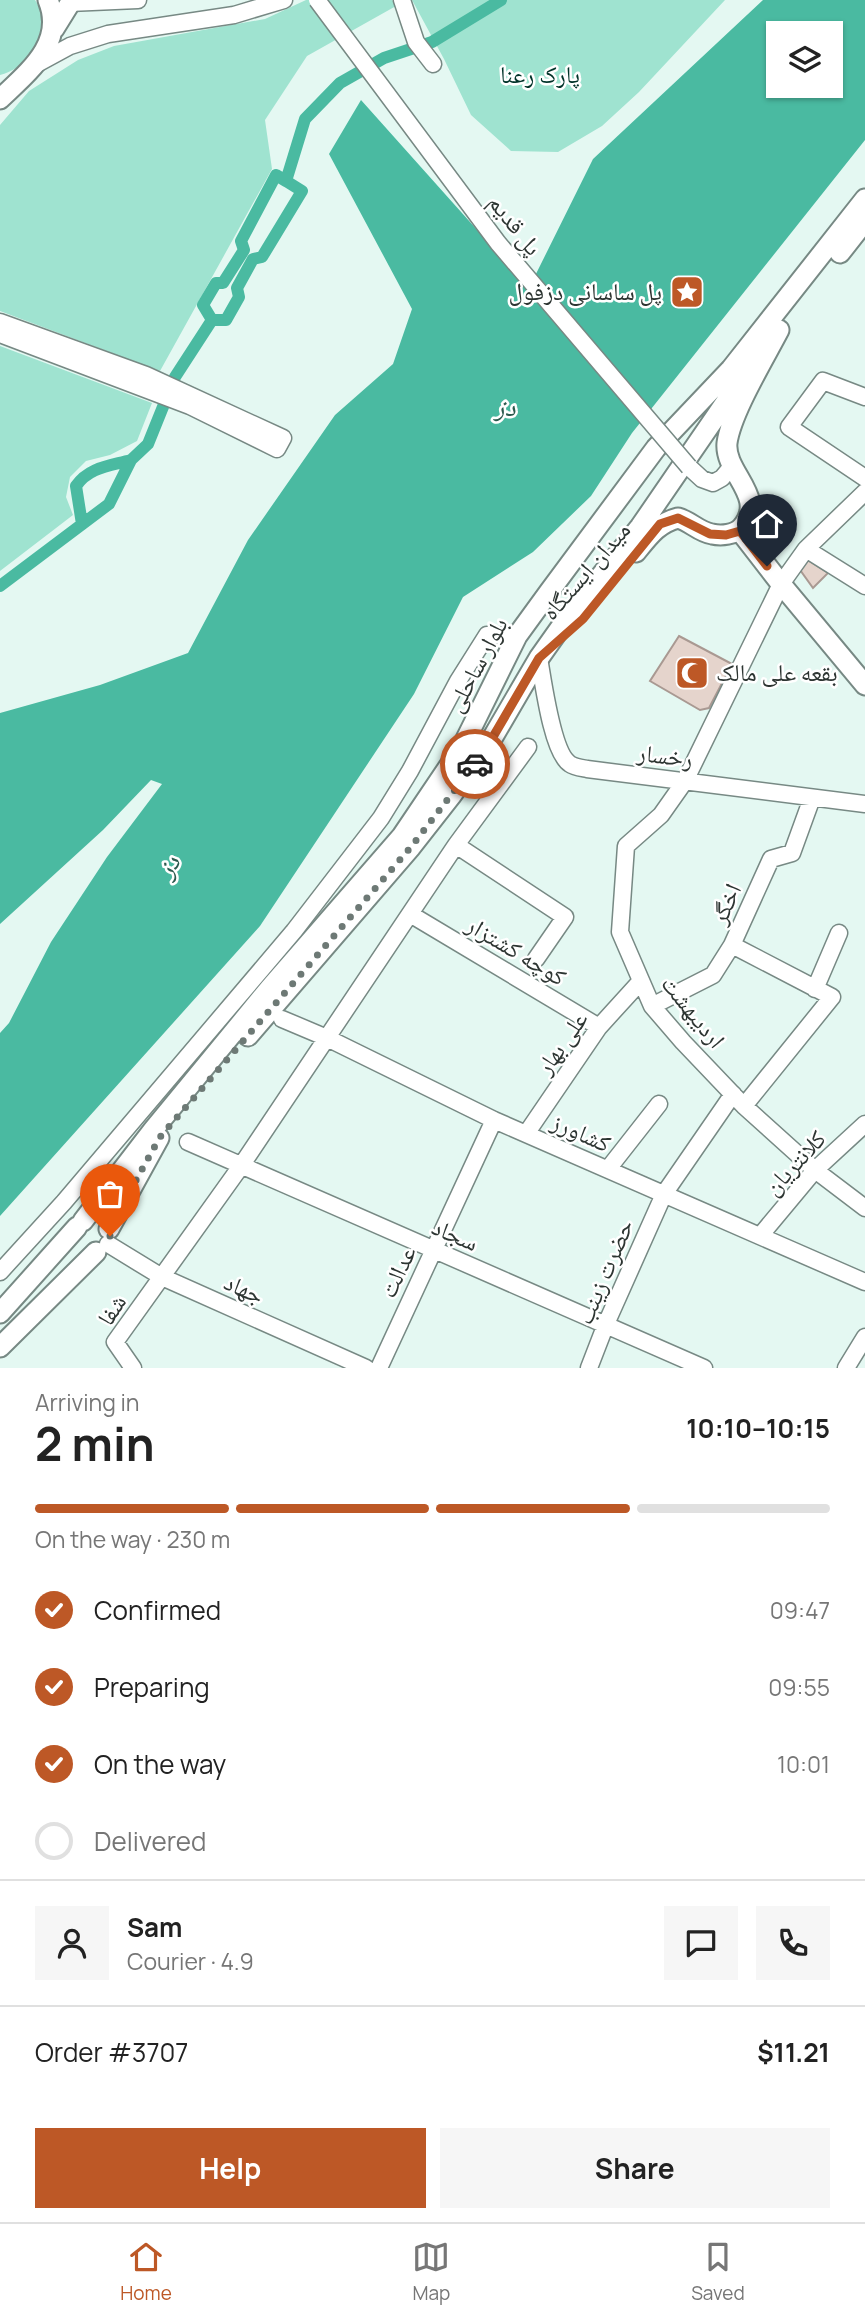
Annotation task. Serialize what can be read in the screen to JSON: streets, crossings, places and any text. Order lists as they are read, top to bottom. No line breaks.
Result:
{"streets":{"main road":["میدان ایستگاه","بلوار ساحلی"],"street":["پل قدیم","رخسار","اخگر","کوچه کشتزار","اردیبهشت","علی بهار","کشاورز","کلانتریان","سجاد","عدالت","حضرت زینب","جهاد","شفا"]},"crossings":[["میدان ایستگاه","بلوار ساحلی"],["میدان ایستگاه","رخسار"],["بلوار ساحلی","رخسار"],["بلوار ساحلی","جهاد"],["رخسار","اخگر"],["رخسار","اردیبهشت"],["اخگر","اردیبهشت"],["کوچه کشتزار","علی بهار"],["اردیبهشت","علی بهار"],["اردیبهشت","کلانتریان"],["اردیبهشت","حضرت زینب"],["علی بهار","کشاورز"],["کشاورز","کلانتریان"],["کشاورز","عدالت"],["کشاورز","حضرت زینب"],["سجاد","عدالت"],["سجاد","حضرت زینب"],["جهاد","شفا"]],"water":["دز"],"parks":["پارک رعنا"],"places":{"place":["پل ساسانی دزفول"],"mosque":["بقعه علی مالک"]},"page":{"heading":["2 min","Arriving in","10:10–10:15"],"panel":["Sam","Courier · 4.9","Order #3707","$11.21"],"bar":"On the way · 230 m","list":[["Confirmed","09:47"],["Preparing","09:55"],["On the way","10:01"],"Delivered"],"buttons":["Help","Share"],"tabs":["Home","Map","Saved"]}}
